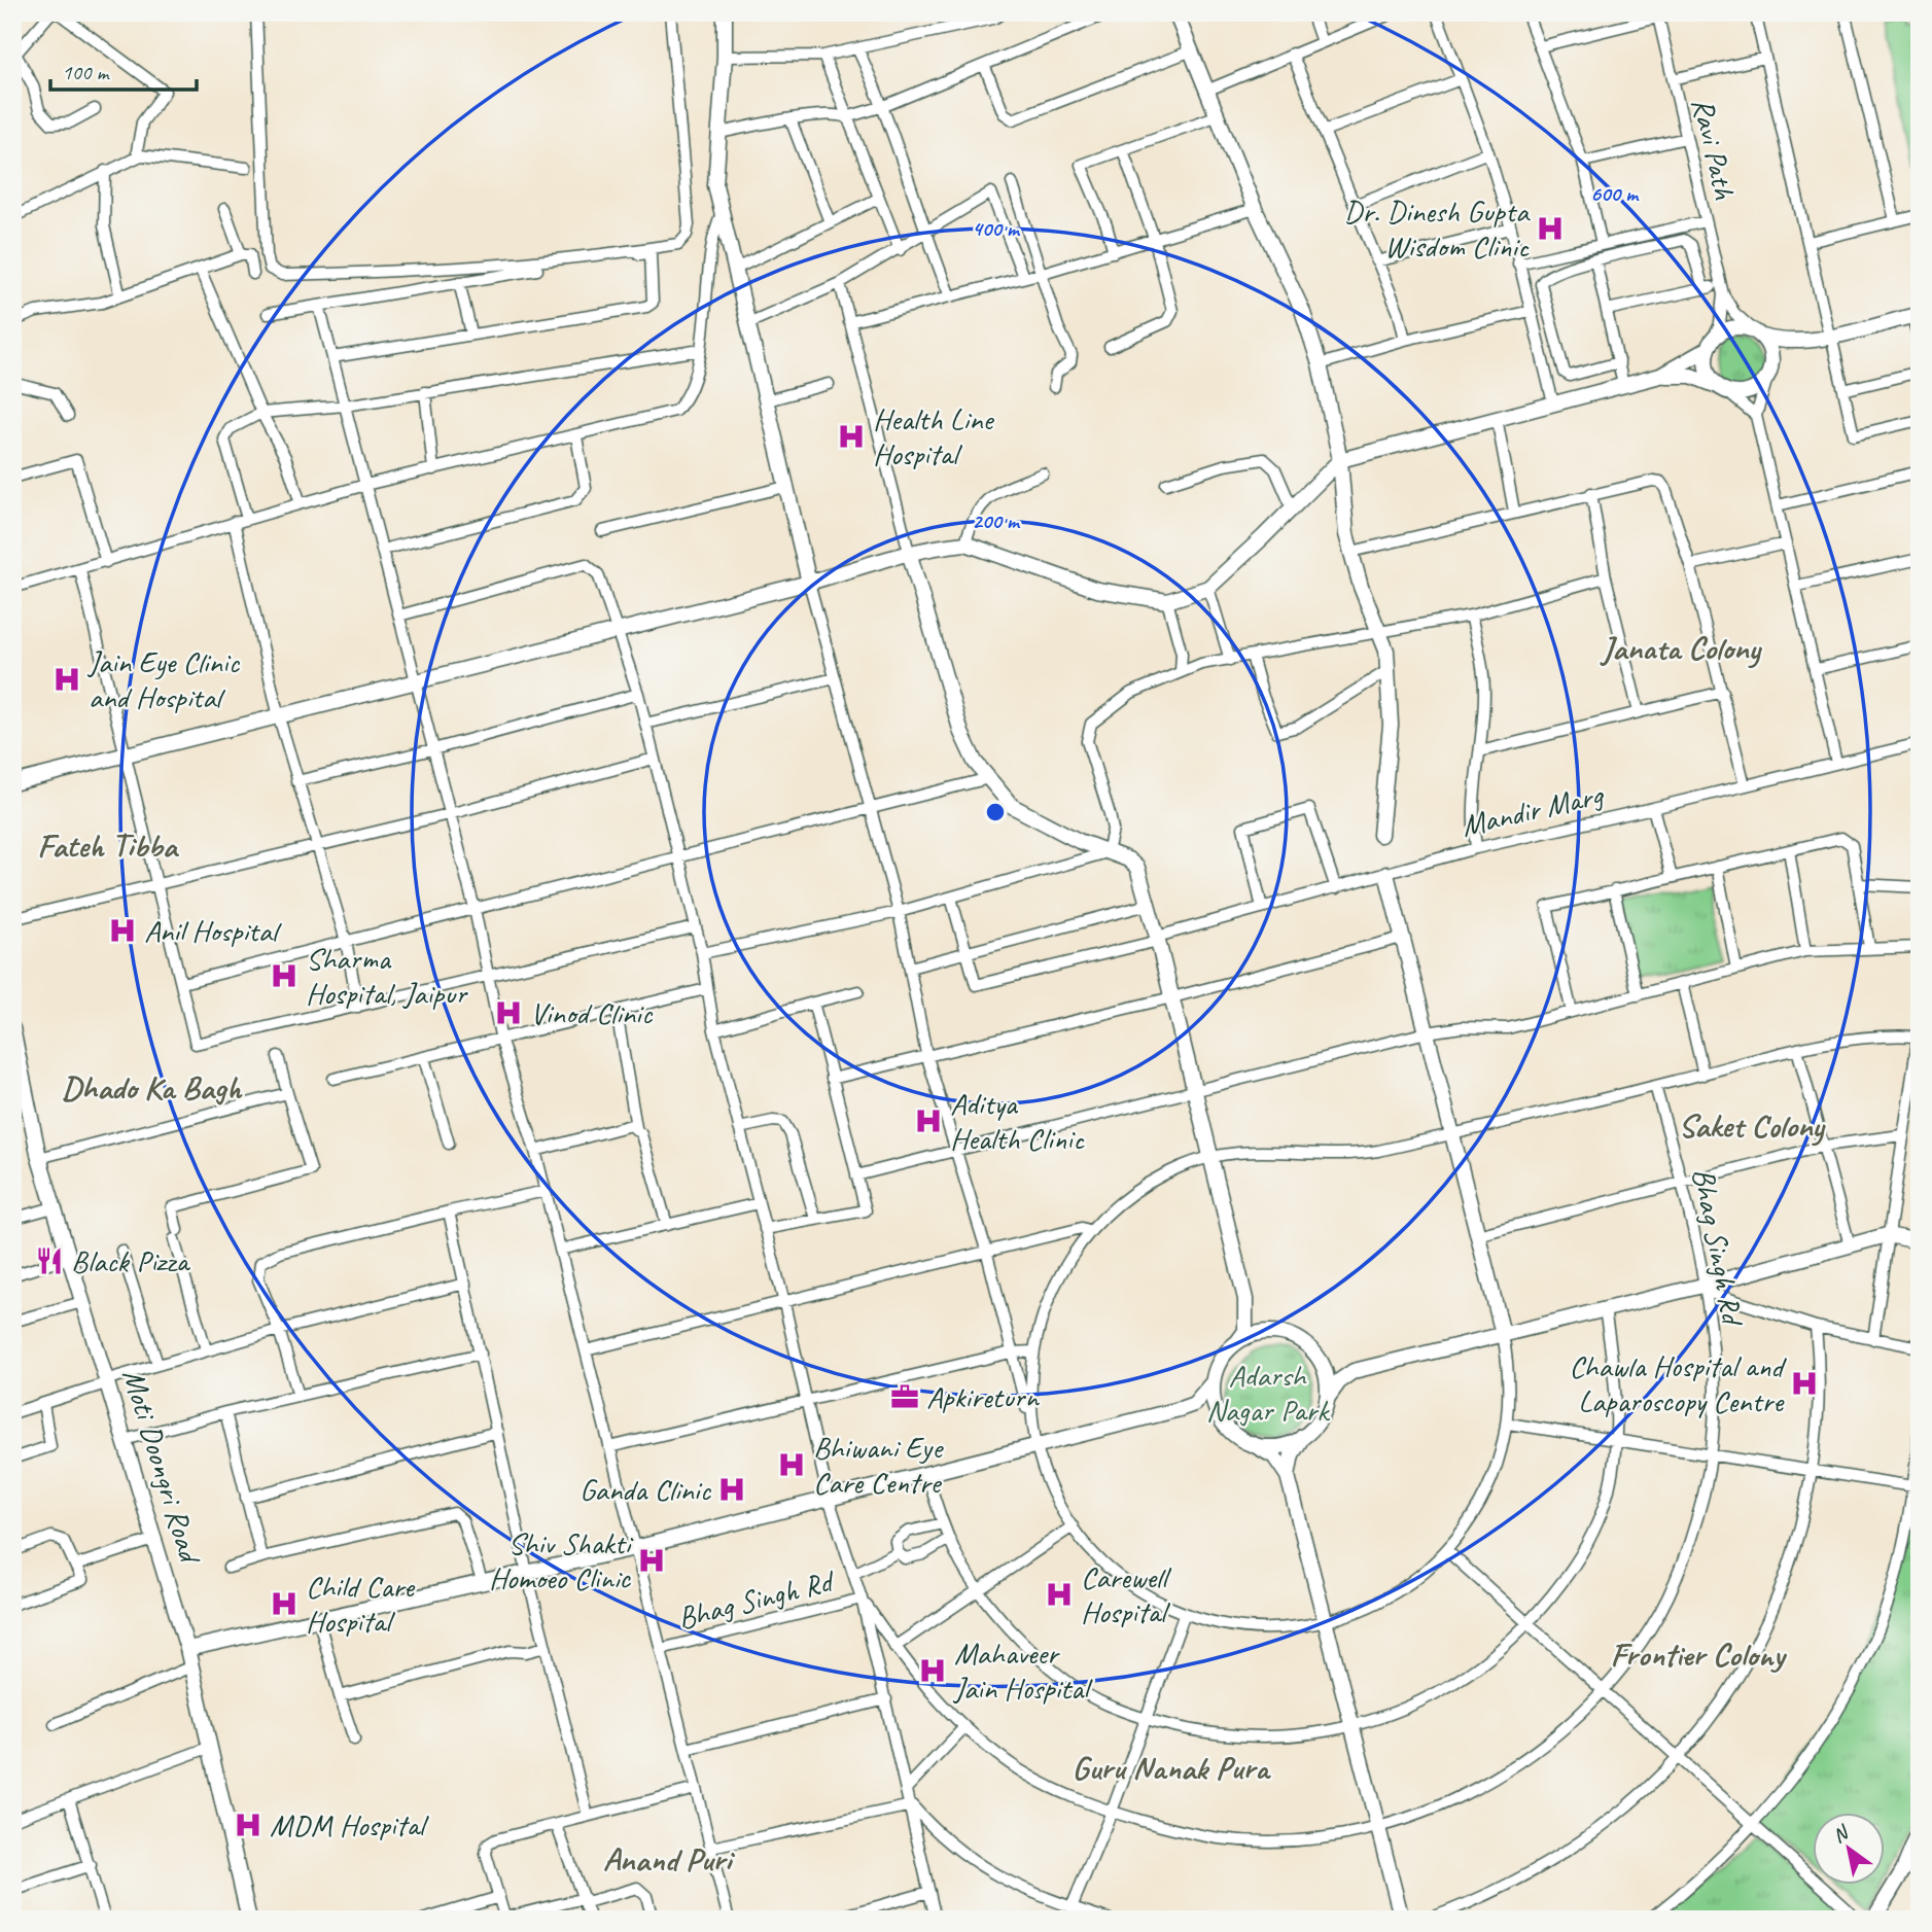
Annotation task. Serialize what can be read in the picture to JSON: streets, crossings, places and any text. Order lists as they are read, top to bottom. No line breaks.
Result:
{"streets":{"street":["Ravi Path","Mandir Marg","Bhag Singh Rd","Moti Doongri Road"]},"districts":["Janata Colony","Fateh Tibba","Dhado Ka Bagh","Saket Colony","Frontier Colony","Guru Nanak Pura","Anand Puri"],"parks":["Adarsh Nagar Park"],"places":{"hospital":["Dr. Dinesh Gupta Wisdom Clinic","Health Line Hospital","Jain Eye Clinic and Hospital","Anil Hospital","Sharma Hospital, Jaipur","Vinod Clinic","Aditya Health Clinic","Chawla Hospital and Laparoscopy Centre","Bhiwani Eye Care Centre","Ganda Clinic","Shiv Shakti Homoeo Clinic","Carewell Hospital","Child Care Hospital","Mahaveer Jain Hospital","MDM Hospital"],"restaurant":["Black Pizza"],"office":["Apkireturn"]},"scale_bar":"100 m","north":"top left","rings":["600 m","400 m","200 m"]}
